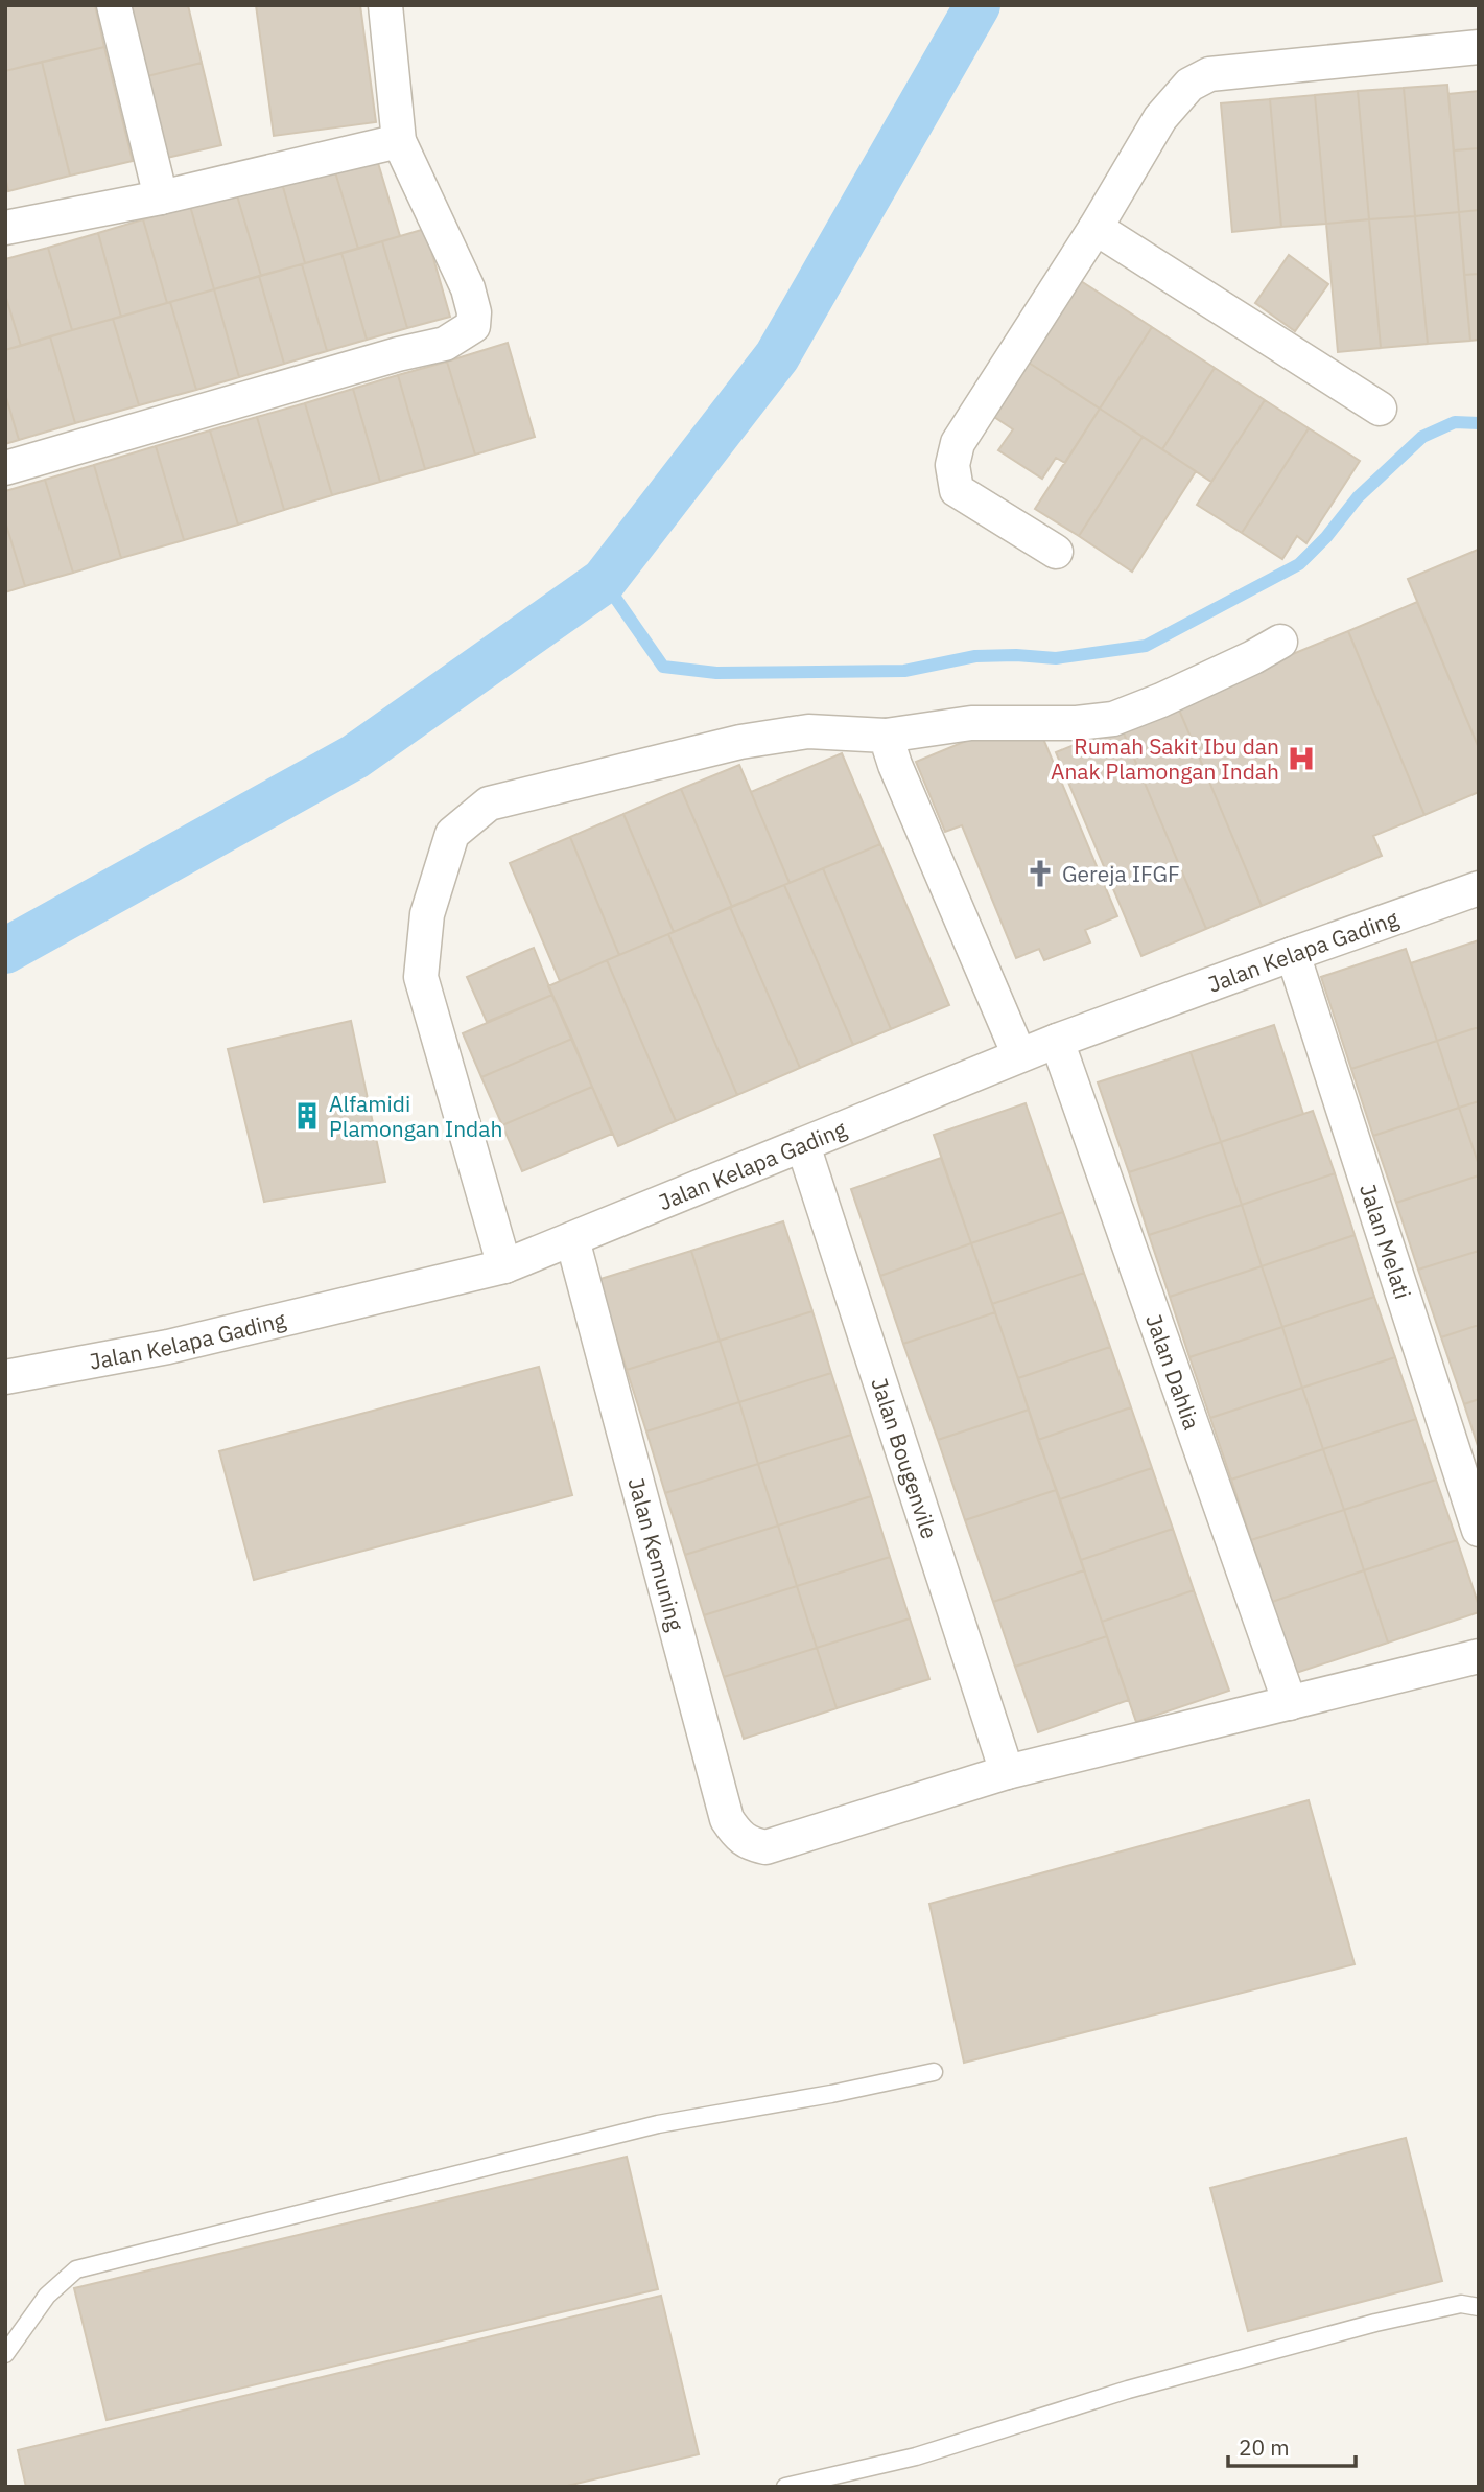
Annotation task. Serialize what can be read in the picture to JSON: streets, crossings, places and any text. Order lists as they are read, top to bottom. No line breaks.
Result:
{"streets":{"street":["Jalan Kelapa Gading","Jalan Melati","Jalan Dahlia","Jalan Bougenvile","Jalan Kemuning"]},"crossings":[["Jalan Kelapa Gading","Jalan Melati"],["Jalan Kelapa Gading","Jalan Dahlia"],["Jalan Kelapa Gading","Jalan Bougenvile"],["Jalan Kelapa Gading","Jalan Kemuning"],["Jalan Bougenvile","Jalan Kemuning"]],"places":{"hospital":["Rumah Sakit Ibu dan Anak Plamongan Indah"],"church":["Gereja IFGF"],"building":["Alfamidi Plamongan Indah"]},"scale_bar":"20 m"}
